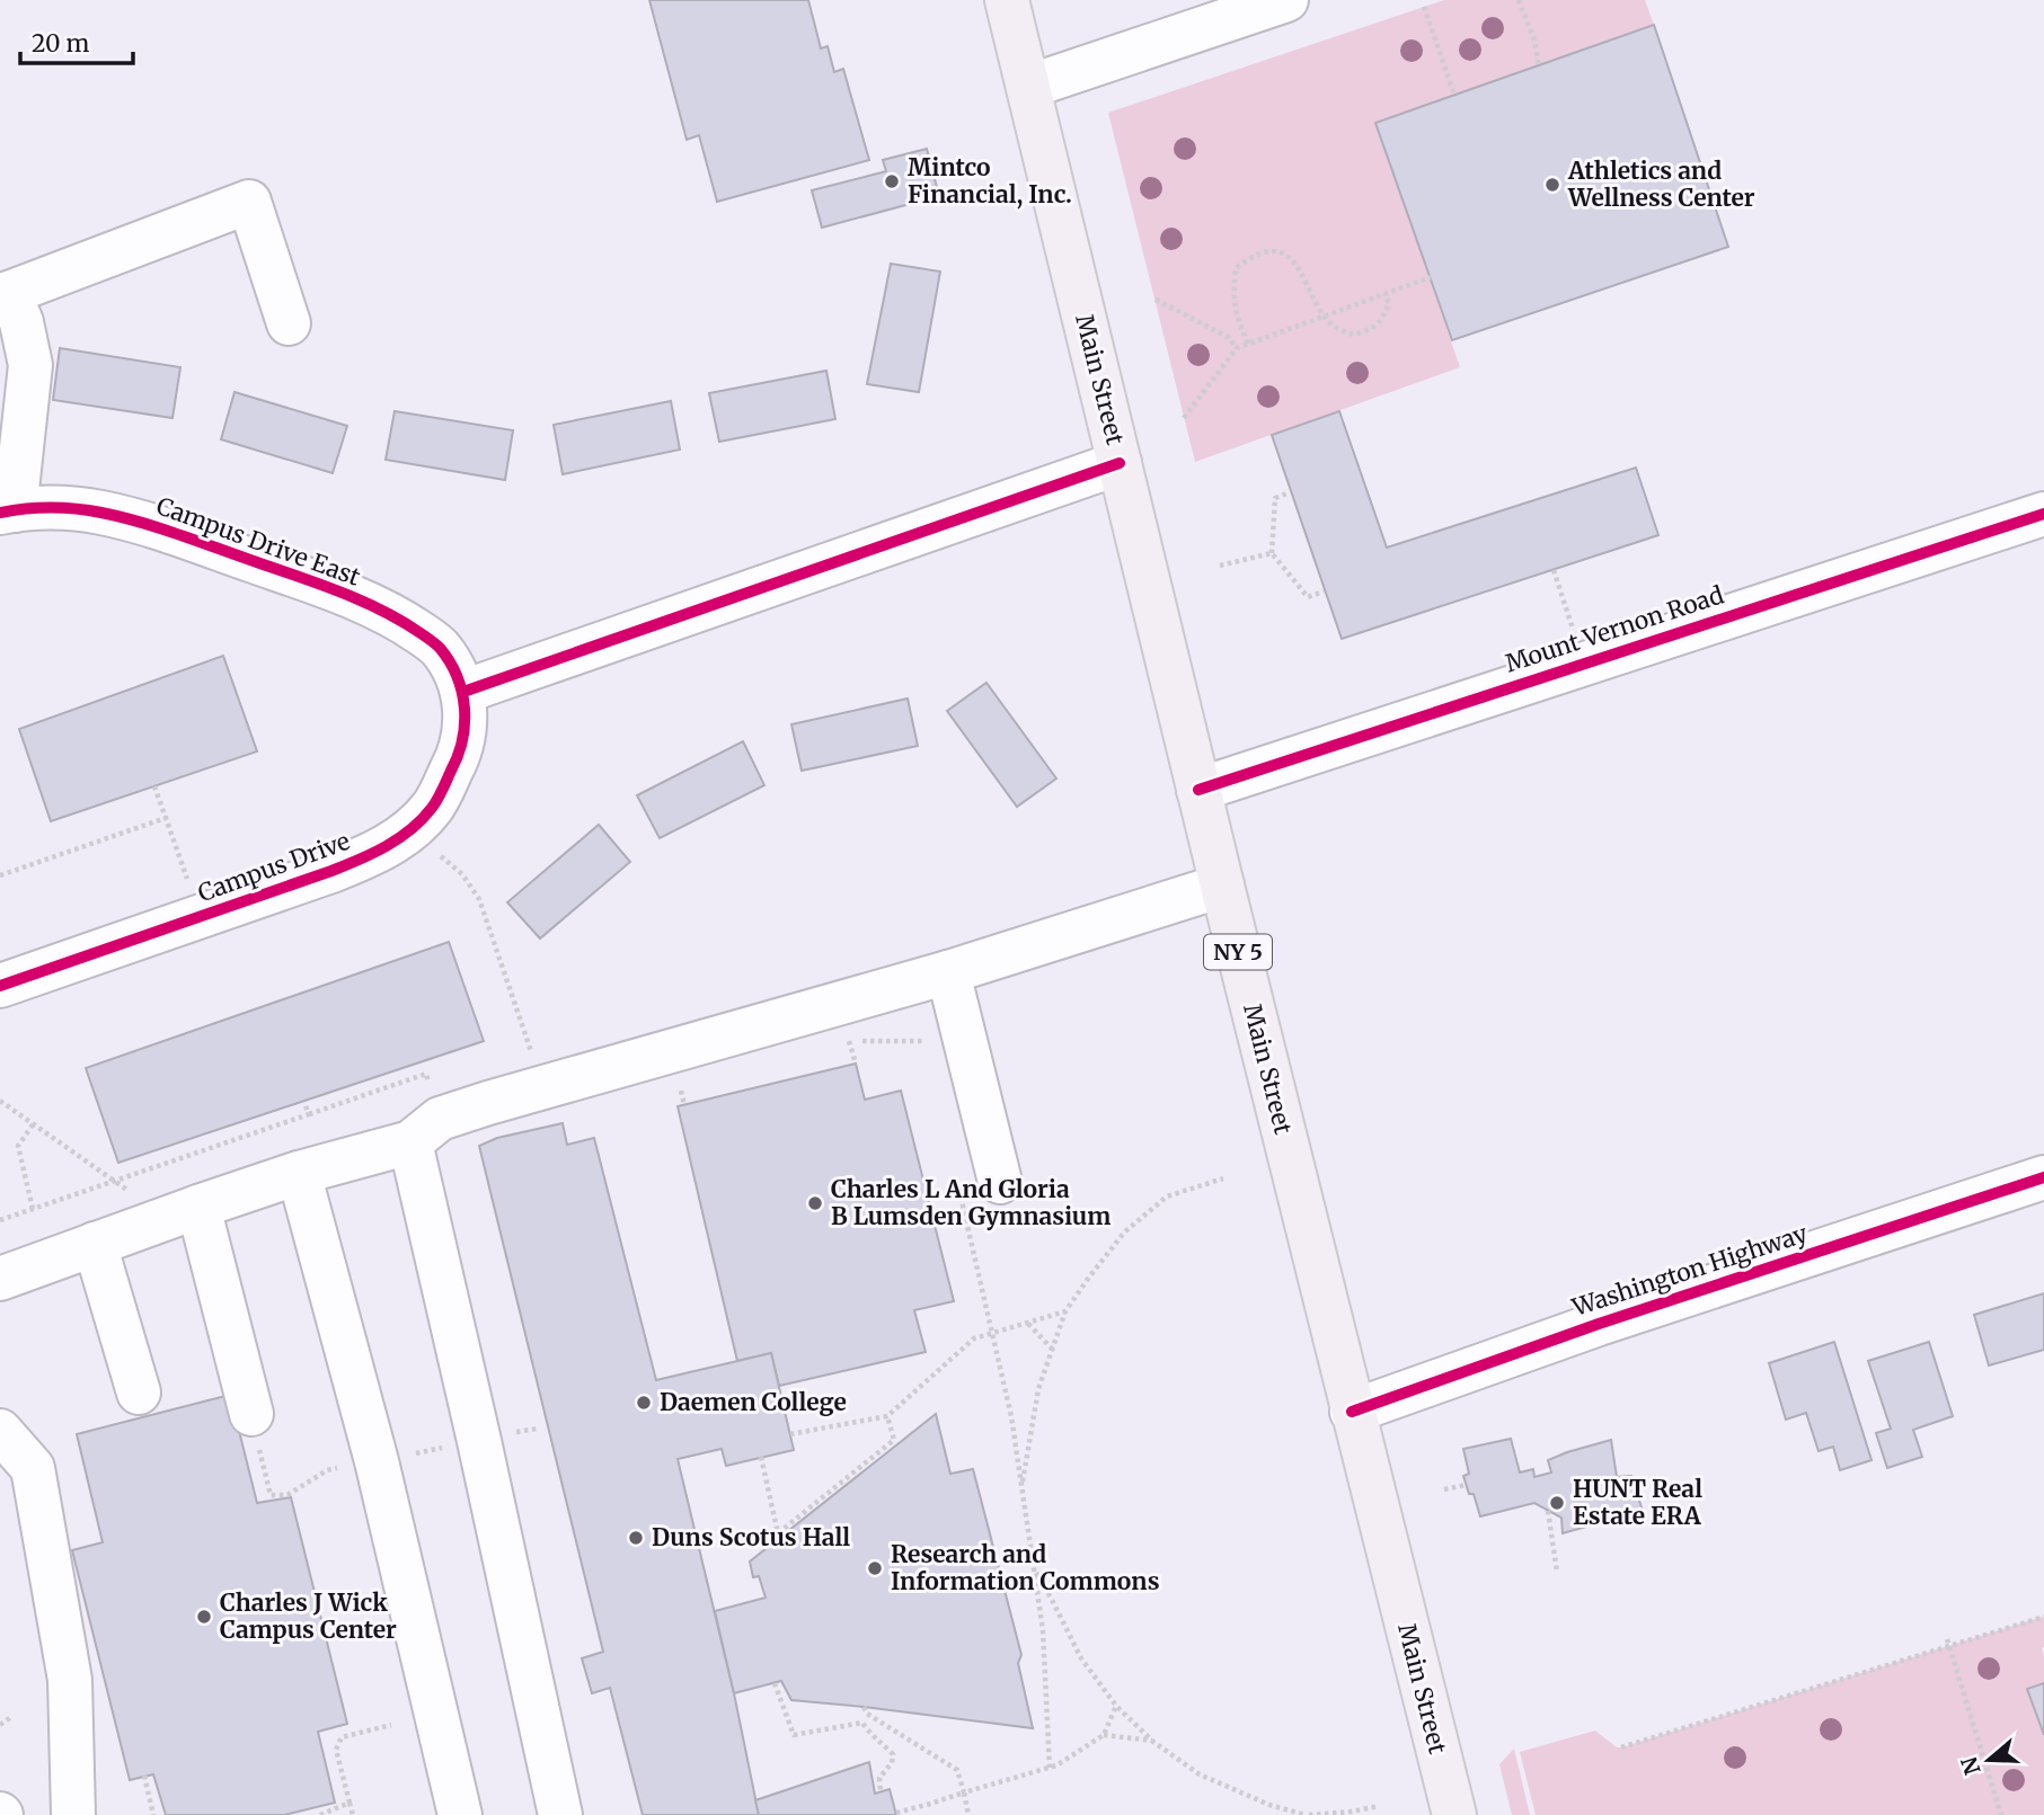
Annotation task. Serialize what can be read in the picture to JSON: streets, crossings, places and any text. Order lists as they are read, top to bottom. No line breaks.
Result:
{"streets":{"main road":["Main Street","NY 5"],"street":["Campus Drive East","Mount Vernon Road","Campus Drive","Washington Highway"]},"crossings":[["Main Street","Mount Vernon Road"],["Main Street","Washington Highway"],["Campus Drive East","Campus Drive"]],"places":["Mintco Financial, Inc.","Athletics and Wellness Center","Charles L And Gloria B Lumsden Gymnasium","Daemen College","HUNT Real Estate ERA","Duns Scotus Hall","Research and Information Commons","Charles J Wick Campus Center"],"scale_bar":"20 m","north":"left"}
